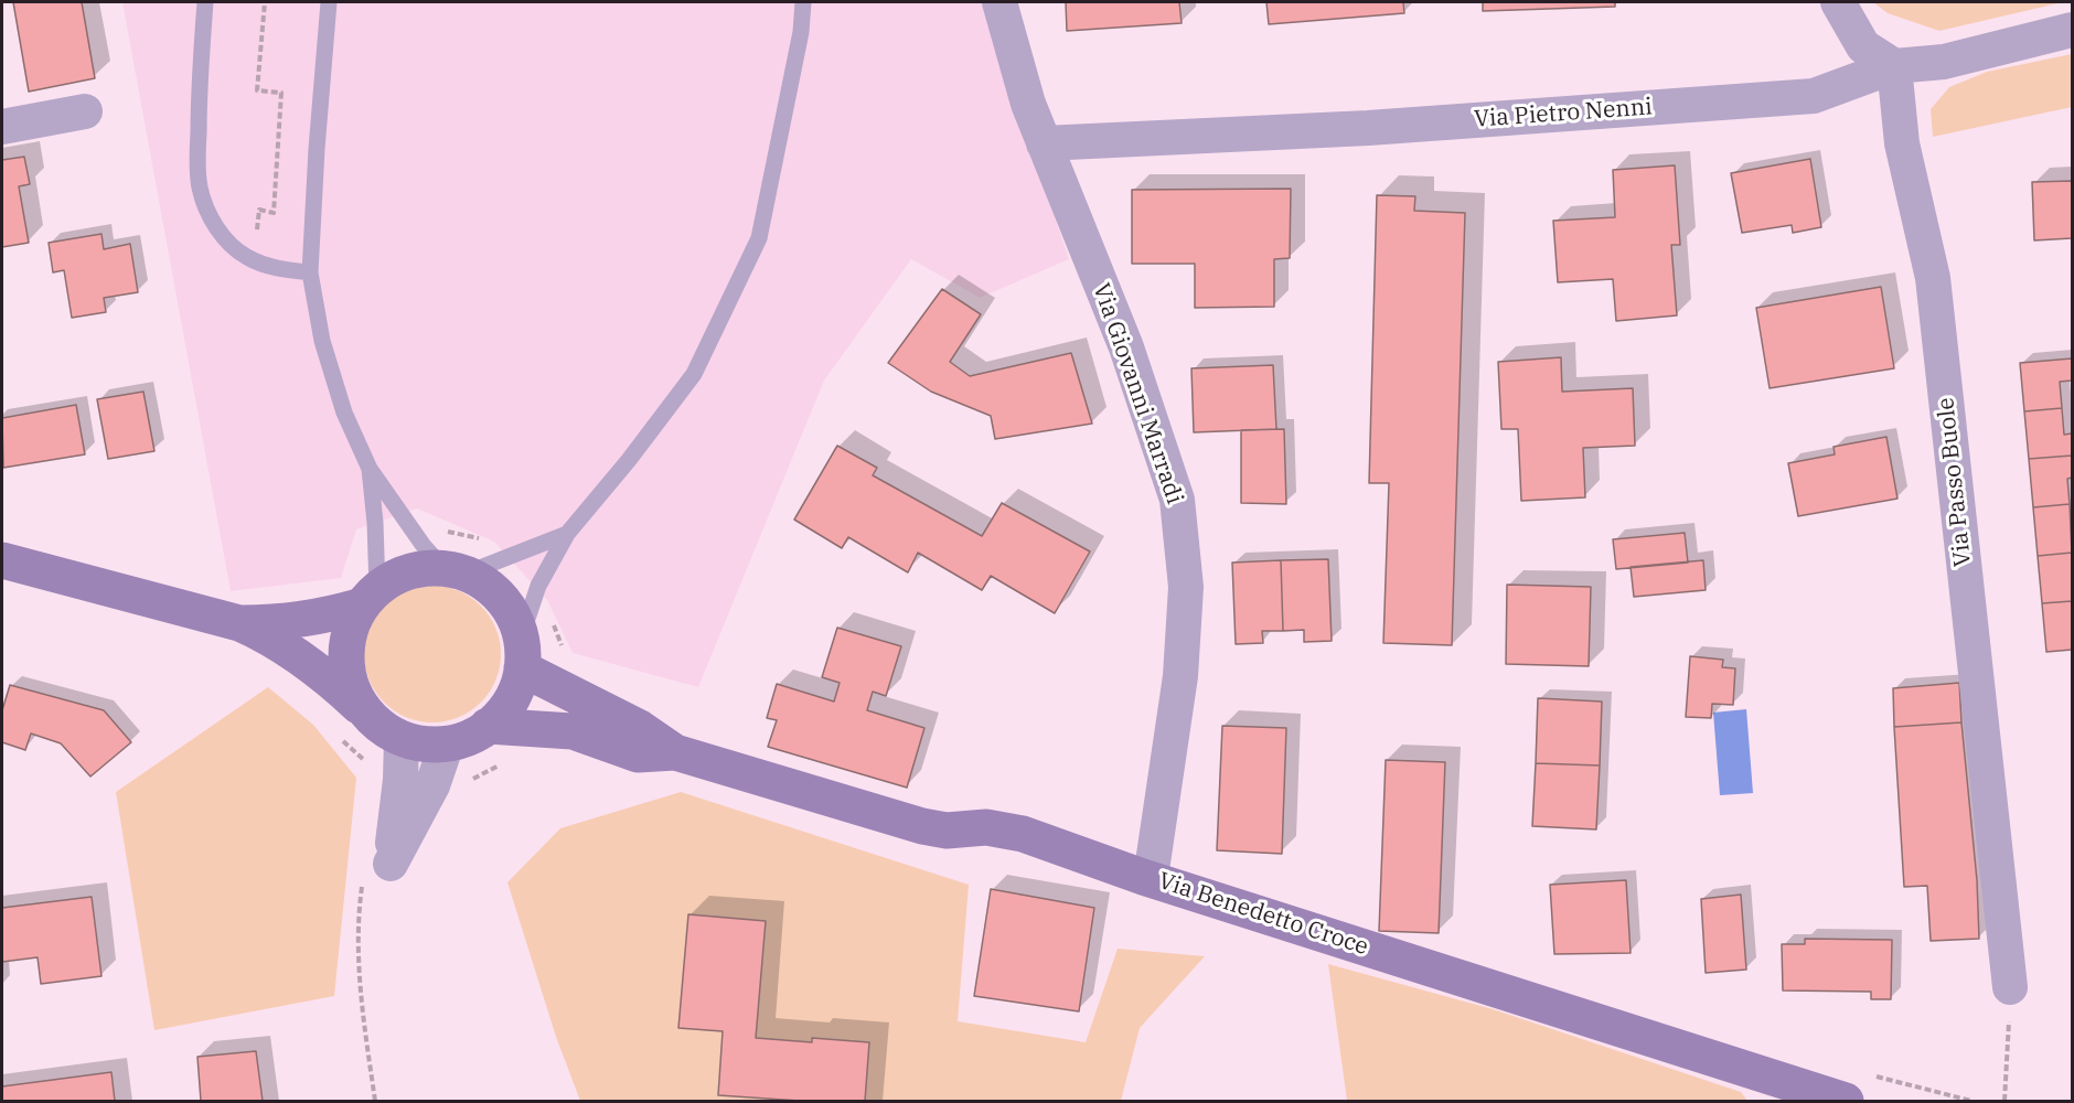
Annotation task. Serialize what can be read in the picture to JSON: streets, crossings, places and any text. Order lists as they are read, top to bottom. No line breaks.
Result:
{"streets":{"street":["Via Pietro Nenni","Via Giovanni Marradi","Via Passo Buole","Via Benedetto Croce"]},"crossings":[["Via Pietro Nenni","Via Giovanni Marradi"],["Via Pietro Nenni","Via Passo Buole"],["Via Giovanni Marradi","Via Benedetto Croce"]]}
